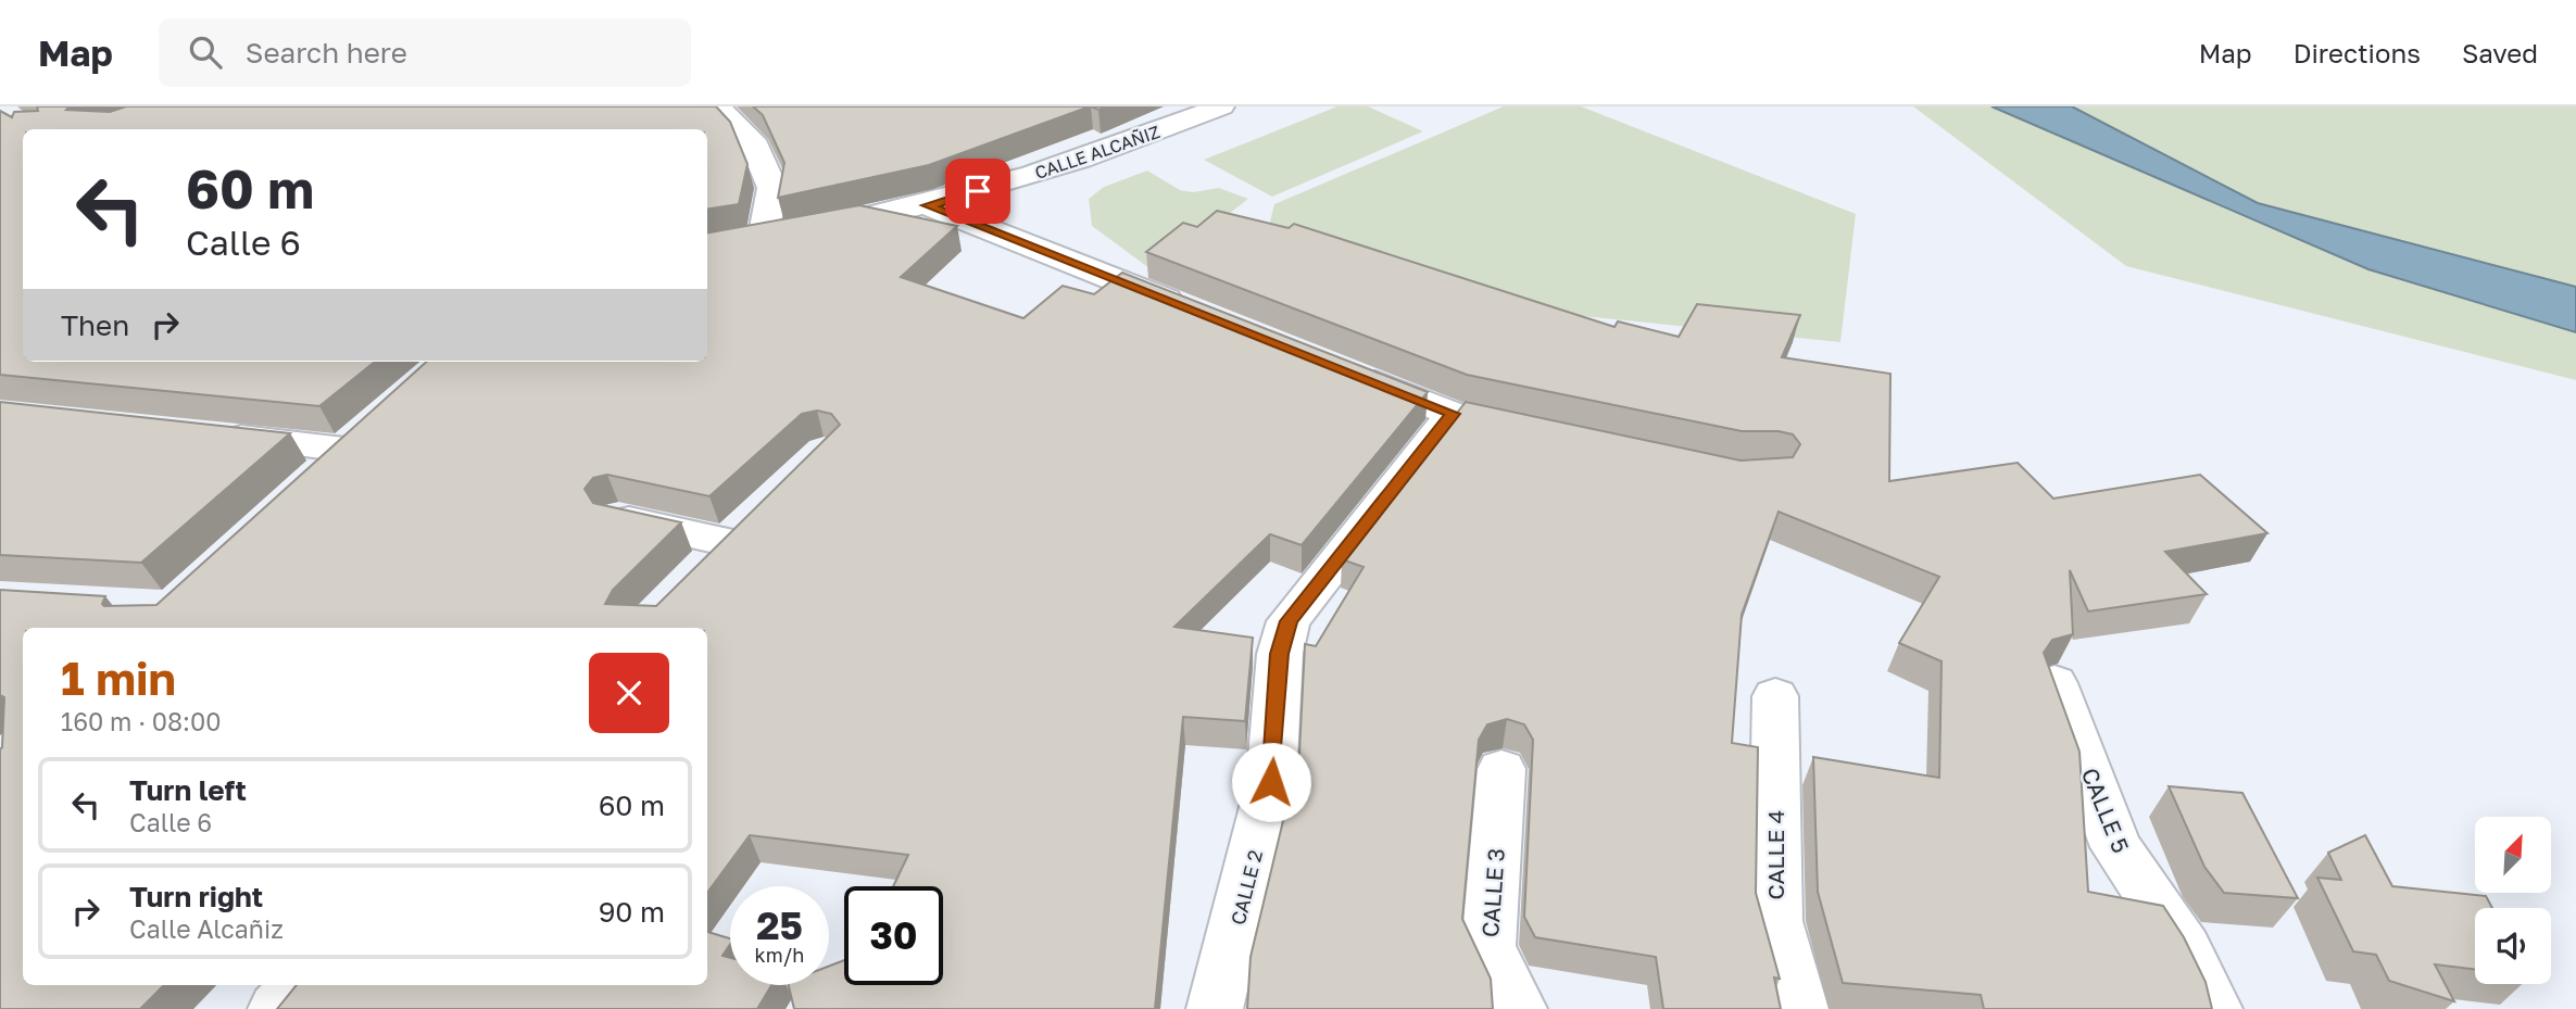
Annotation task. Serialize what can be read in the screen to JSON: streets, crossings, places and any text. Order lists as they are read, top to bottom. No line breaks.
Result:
{"streets":{"street":["CALLE ALCAÑIZ","CALLE 5","CALLE 4","CALLE 2","CALLE 3"]},"north":"top right","page":{"header":"Map","search":"Search here","nav":["Map","Directions","Saved"],"turn":["60 m","Calle 6"],"then":"Then","heading":["1 min","160 m · 08:00"],"list":[{"name":"Turn left","note":"Calle 6","value":"60 m"},{"name":"Turn right","note":"Calle Alcañiz","value":"90 m"}],"speed":"25 km/h","limit":"30"}}
